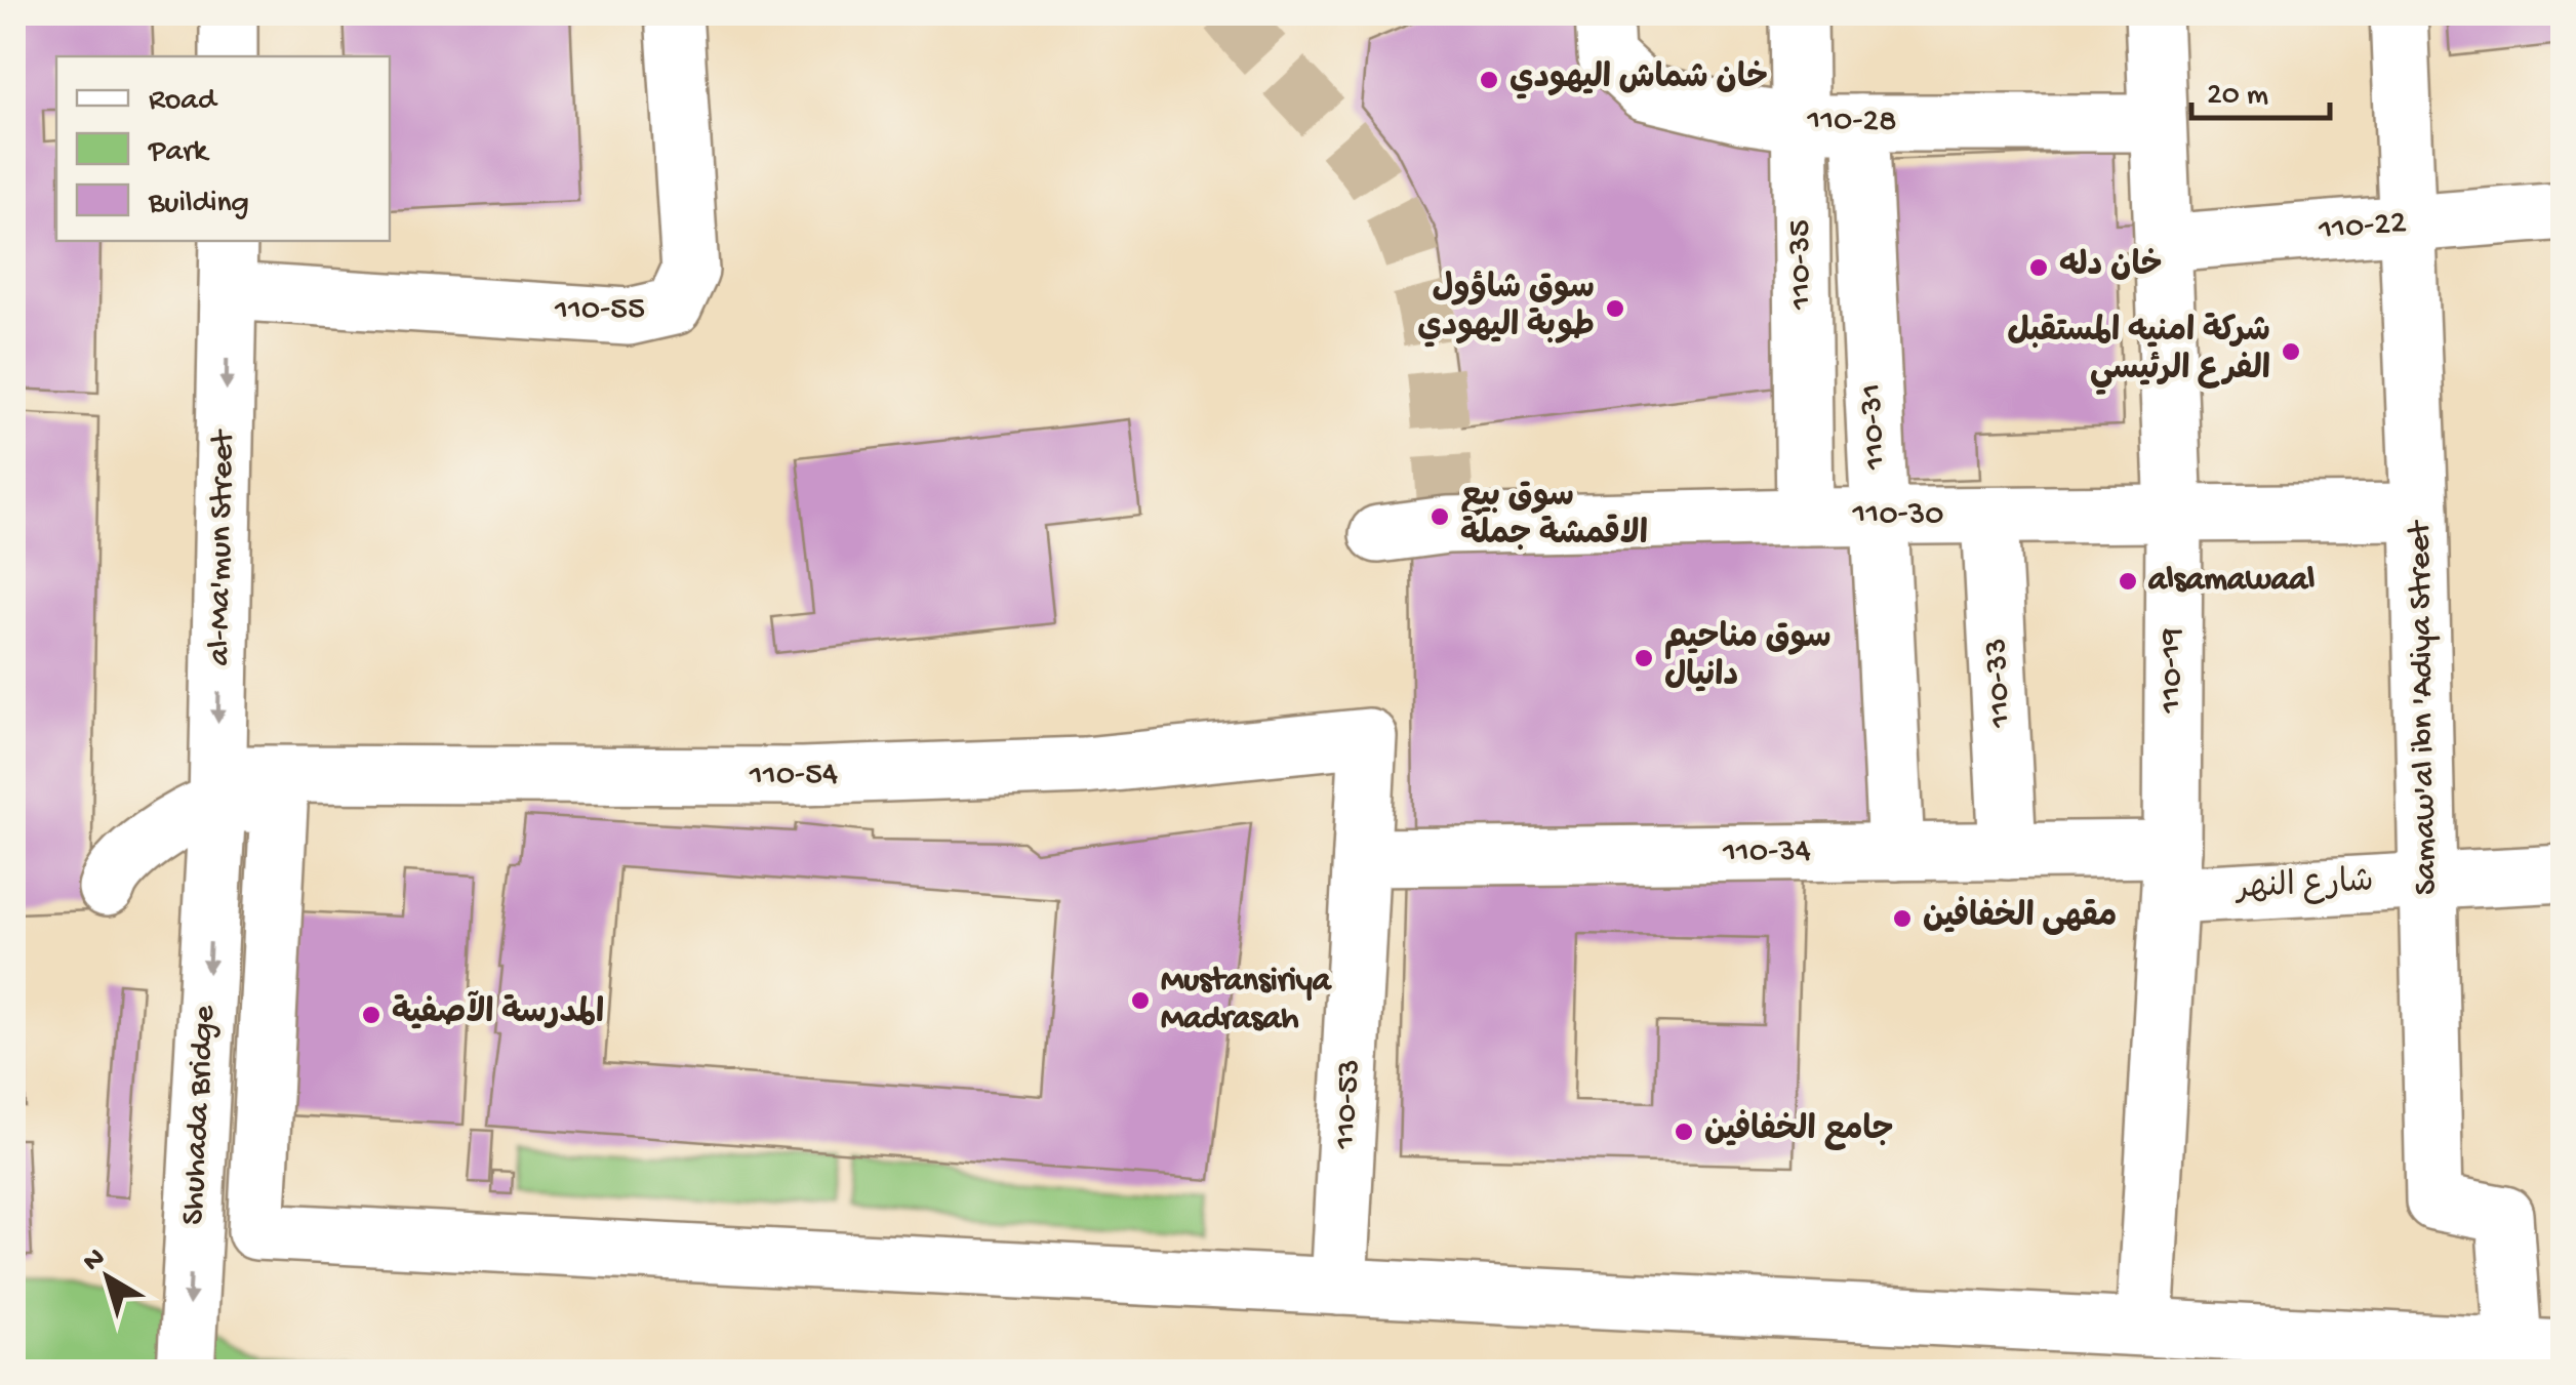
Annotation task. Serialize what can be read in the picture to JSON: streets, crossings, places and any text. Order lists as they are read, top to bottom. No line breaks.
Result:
{"streets":{"street":["110-28","110-22","110-35","110-55","110-31","110-30","al-Ma'mun Street","110-19","110-33","Samaw'al ibn 'Adiya Street","110-54","110-34","شارع النهر","110-53","Shuhada Bridge"]},"crossings":[["110-28","110-35"],["110-28","110-31"],["110-28","110-19"],["110-22","110-19"],["110-22","Samaw'al ibn 'Adiya Street"],["110-35","110-30"],["110-55","al-Ma'mun Street"],["110-31","110-30"],["110-31","110-34"],["110-30","110-19"],["110-30","110-33"],["110-30","Samaw'al ibn 'Adiya Street"],["al-Ma'mun Street","110-54"],["al-Ma'mun Street","Shuhada Bridge"],["110-19","110-34"],["110-19","شارع النهر"],["110-33","110-34"],["Samaw'al ibn 'Adiya Street","شارع النهر"],["110-54","110-53"],["110-54","Shuhada Bridge"],["110-34","شارع النهر"],["110-34","110-53"]],"one_way":["al-Ma'mun Street","Shuhada Bridge"],"places":["خان شماش اليهودي","خان دله","سوق شاؤول طوبة اليهودي","شركة امنيه المستقبل الفرع الرئيسي","سوق بيع الاقمشة جملة","alsamawaal","سوق مناحيم دانيال","مقهى الخفافين","Mustansiriya Madrasah","المدرسة الآصفية","جامع الخفافين"],"legend":["Road","Park","Building"],"scale_bar":"20 m","north":"top left"}
